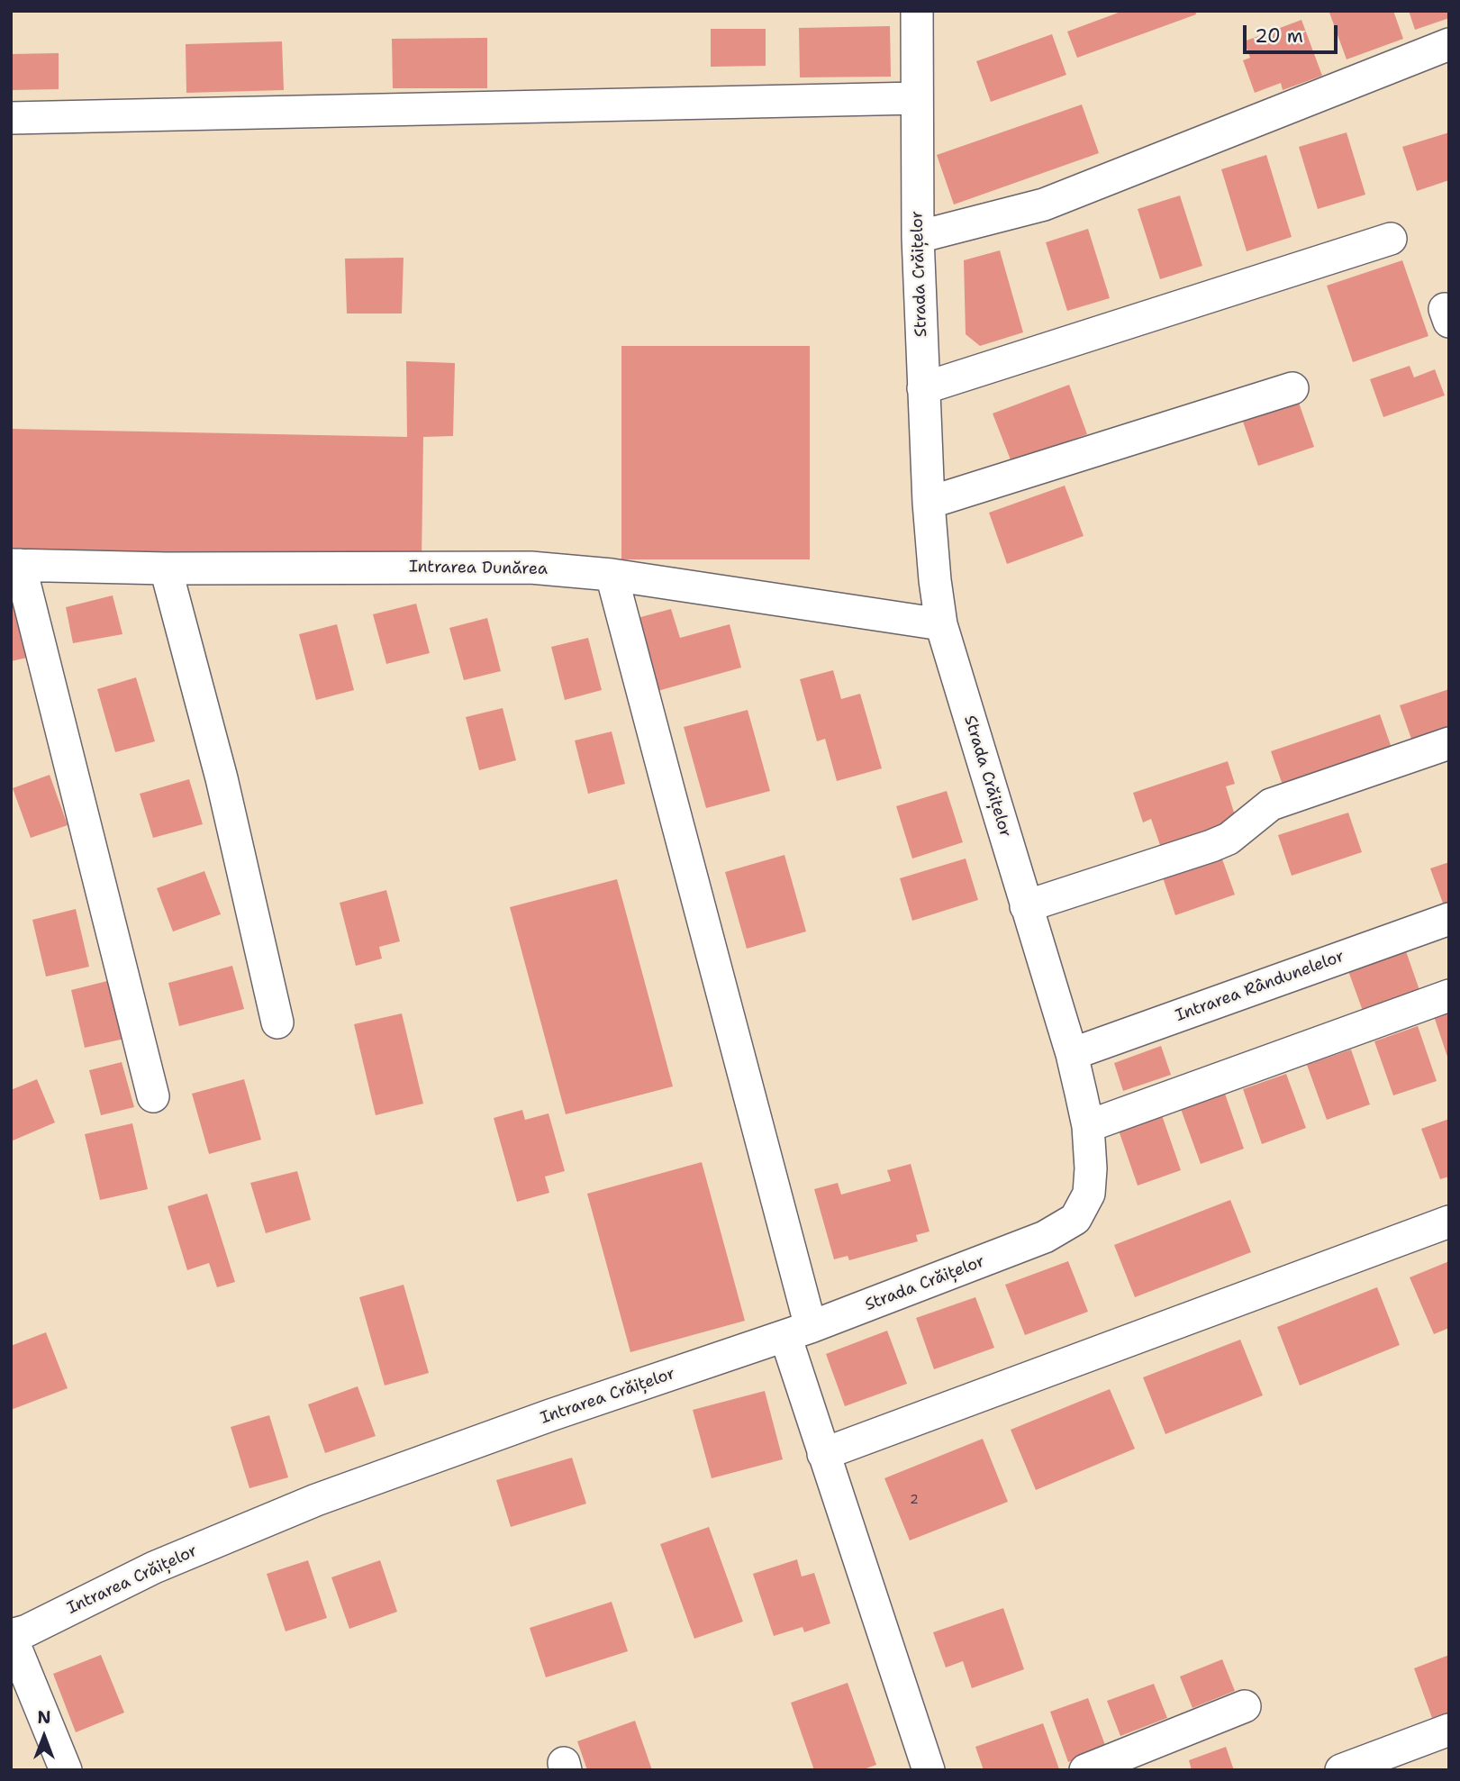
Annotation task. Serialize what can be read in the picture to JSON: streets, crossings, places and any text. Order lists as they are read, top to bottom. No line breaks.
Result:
{"streets":{"street":["Strada Crăițelor","Intrarea Dunărea","Intrarea Rândunelelor","Intrarea Crăițelor"]},"crossings":[["Strada Crăițelor","Intrarea Dunărea"],["Strada Crăițelor","Intrarea Rândunelelor"],["Strada Crăițelor","Intrarea Crăițelor"]],"house_numbers":["2"],"scale_bar":"20 m","north":"top"}
